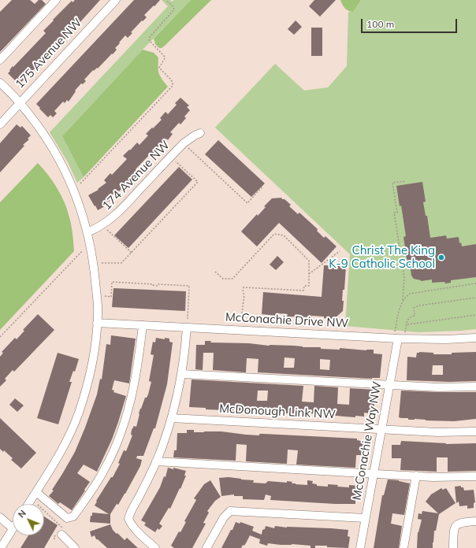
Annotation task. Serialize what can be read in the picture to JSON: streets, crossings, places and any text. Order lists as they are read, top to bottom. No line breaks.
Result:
{"streets":{"street":["175 Avenue NW","174 Avenue NW","McConachie Drive NW","McDonough Link NW","McConachie Way NW"]},"crossings":[["McConachie Drive NW","McConachie Way NW"],["McDonough Link NW","McConachie Way NW"]],"places":["Christ The King K-9 Catholic School"],"scale_bar":"100 m","north":"top left"}
